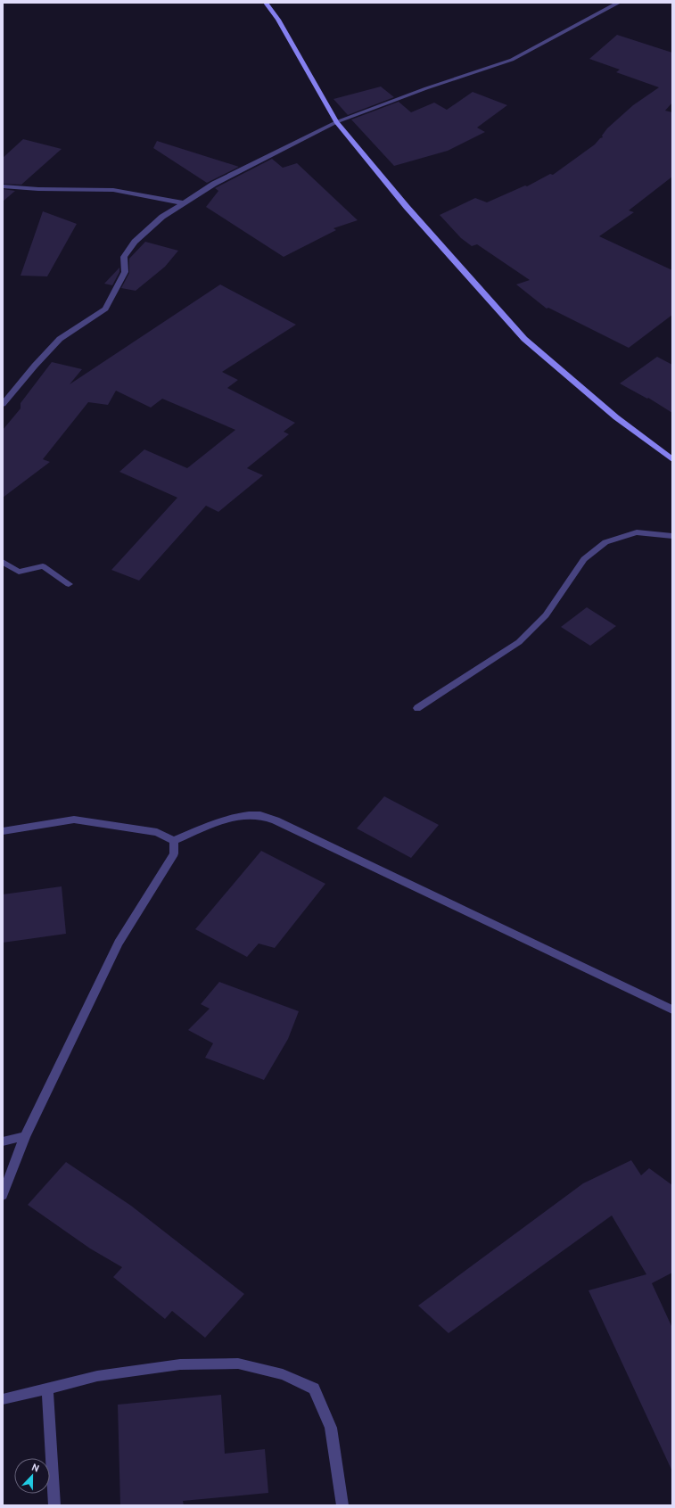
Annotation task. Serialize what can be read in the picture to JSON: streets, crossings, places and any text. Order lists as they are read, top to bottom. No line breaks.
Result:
{"north":"top"}
